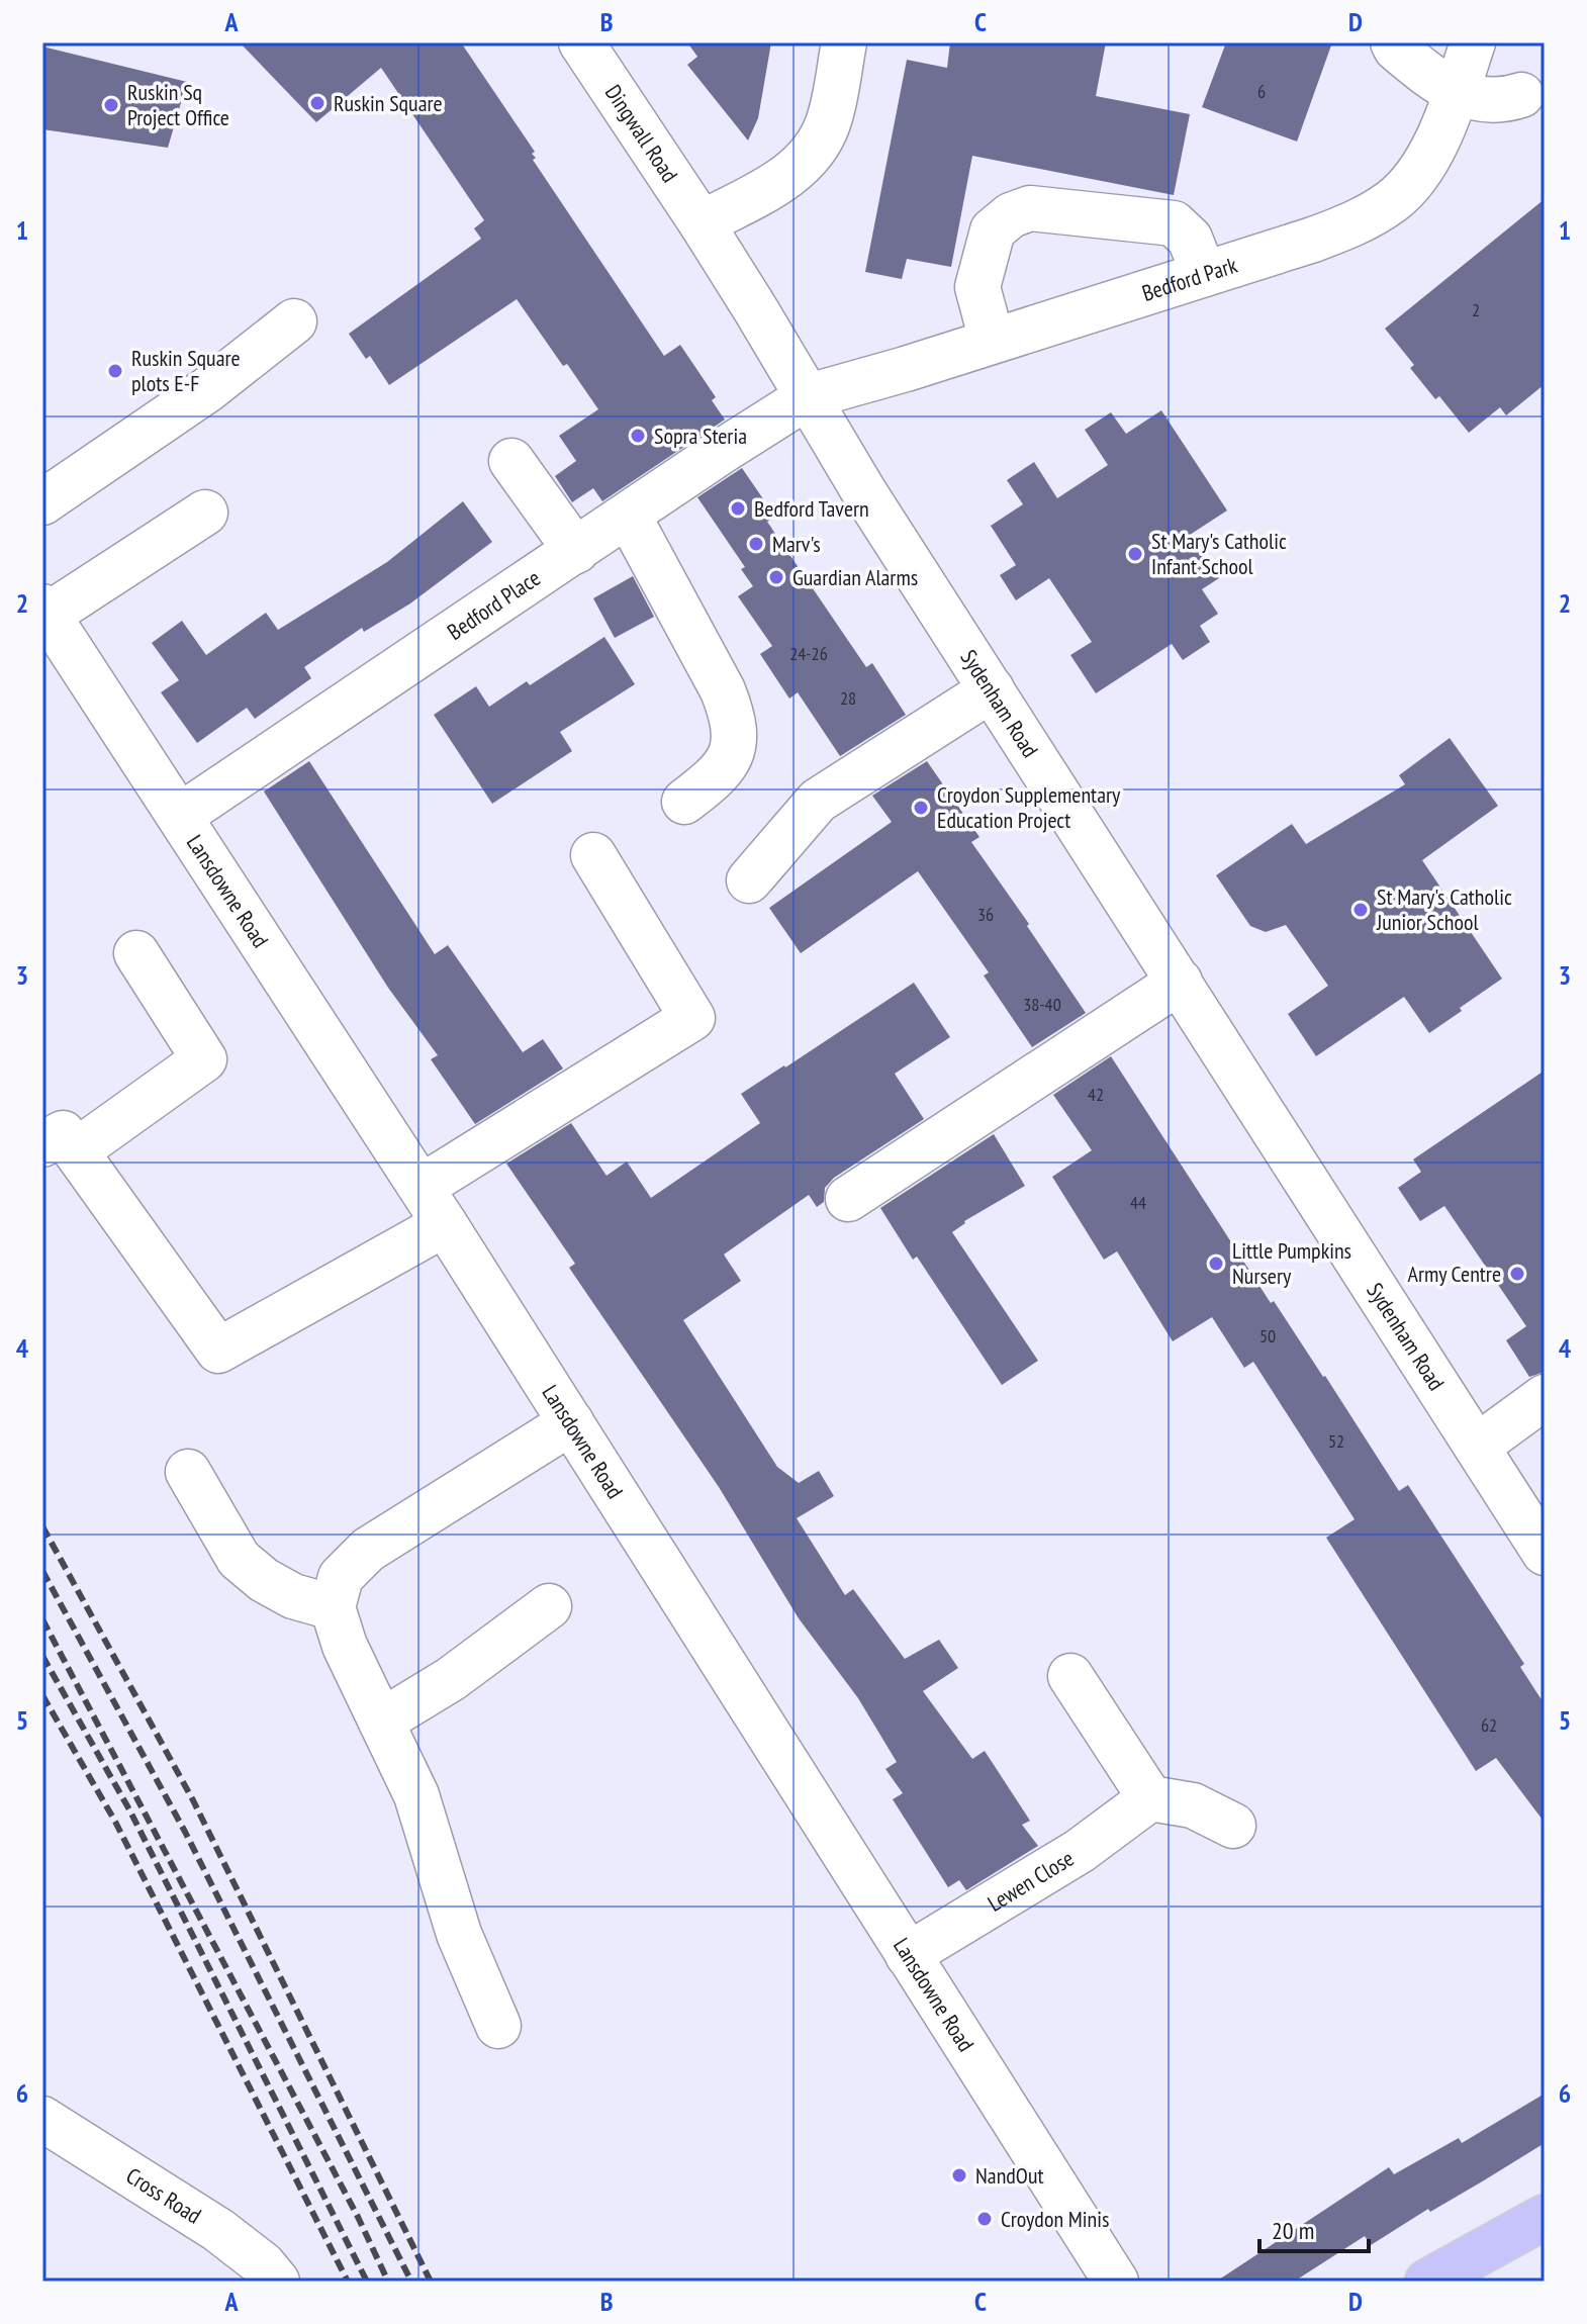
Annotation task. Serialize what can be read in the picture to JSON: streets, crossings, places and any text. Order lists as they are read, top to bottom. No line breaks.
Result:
{"streets":{"street":["Dingwall Road","Bedford Park","Bedford Place","Sydenham Road","Lansdowne Road","Lewen Close","Cross Road"]},"crossings":[["Dingwall Road","Sydenham Road"],["Bedford Park","Bedford Place"],["Bedford Park","Sydenham Road"],["Bedford Place","Sydenham Road"],["Bedford Place","Lansdowne Road"],["Lansdowne Road","Lewen Close"]],"places":["Ruskin Square","Ruskin Sq Project Office","Ruskin Square plots E-F","Sopra Steria","Bedford Tavern","Marv's","St Mary's Catholic Infant School","Guardian Alarms","Croydon Supplementary Education Project","St Mary's Catholic Junior School","Little Pumpkins Nursery","Army Centre","NandOut","Croydon Minis"],"house_numbers":["6","2","24-26","28","36","38-40","42","44","50","52","62"],"scale_bar":"20 m","grid":{"columns":["A","B","C","D"],"rows":["1","2","3","4","5","6"]}}
